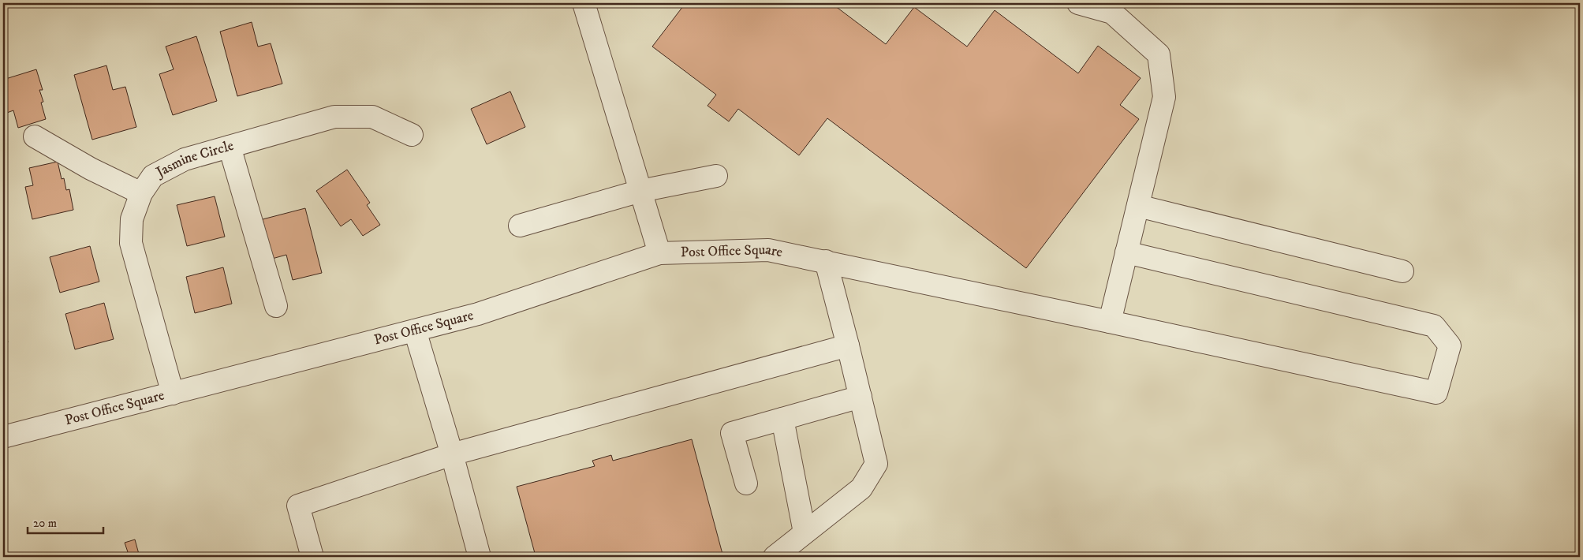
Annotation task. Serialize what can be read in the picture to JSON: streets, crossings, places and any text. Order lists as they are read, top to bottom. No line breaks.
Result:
{"streets":{"street":["Jasmine Circle","Post Office Square"]},"crossings":[["Jasmine Circle","Post Office Square"]],"scale_bar":"20 m"}
